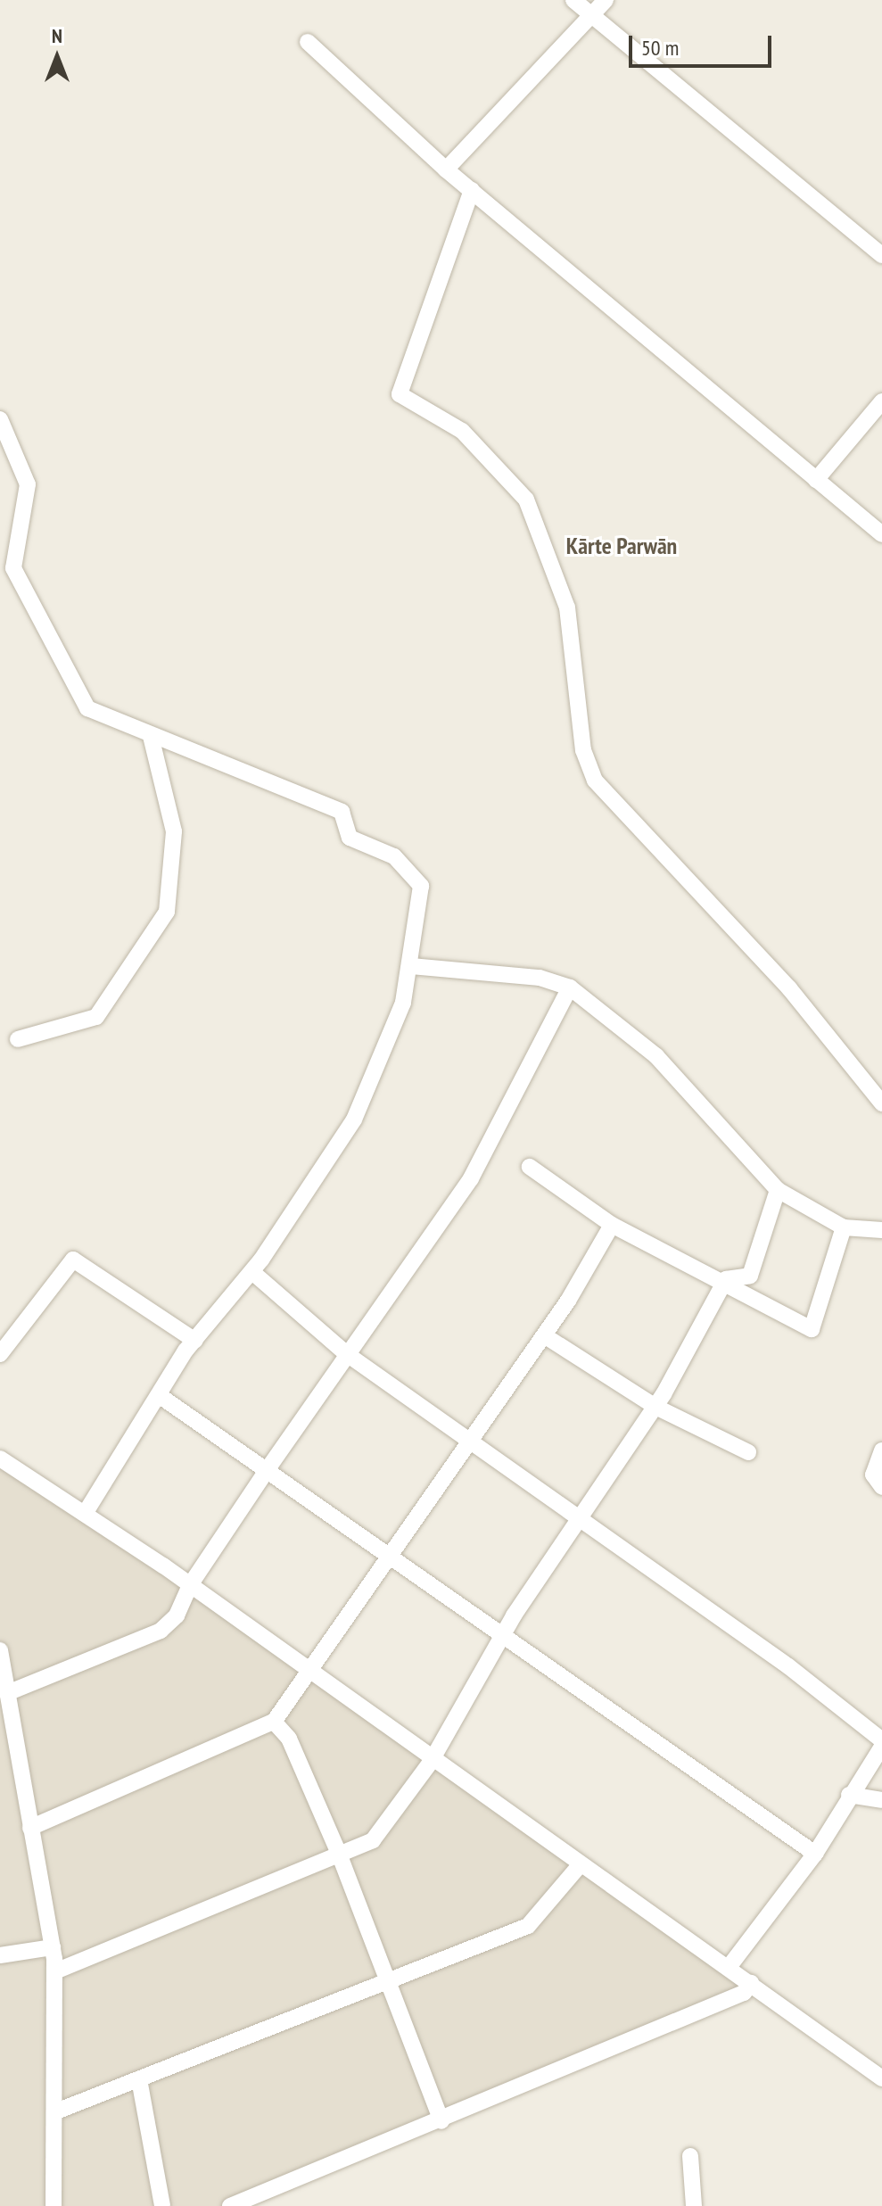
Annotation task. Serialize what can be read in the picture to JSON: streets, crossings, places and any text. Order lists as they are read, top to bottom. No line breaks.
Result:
{"districts":["Kārte Parwān"],"scale_bar":"50 m","north":"top"}
